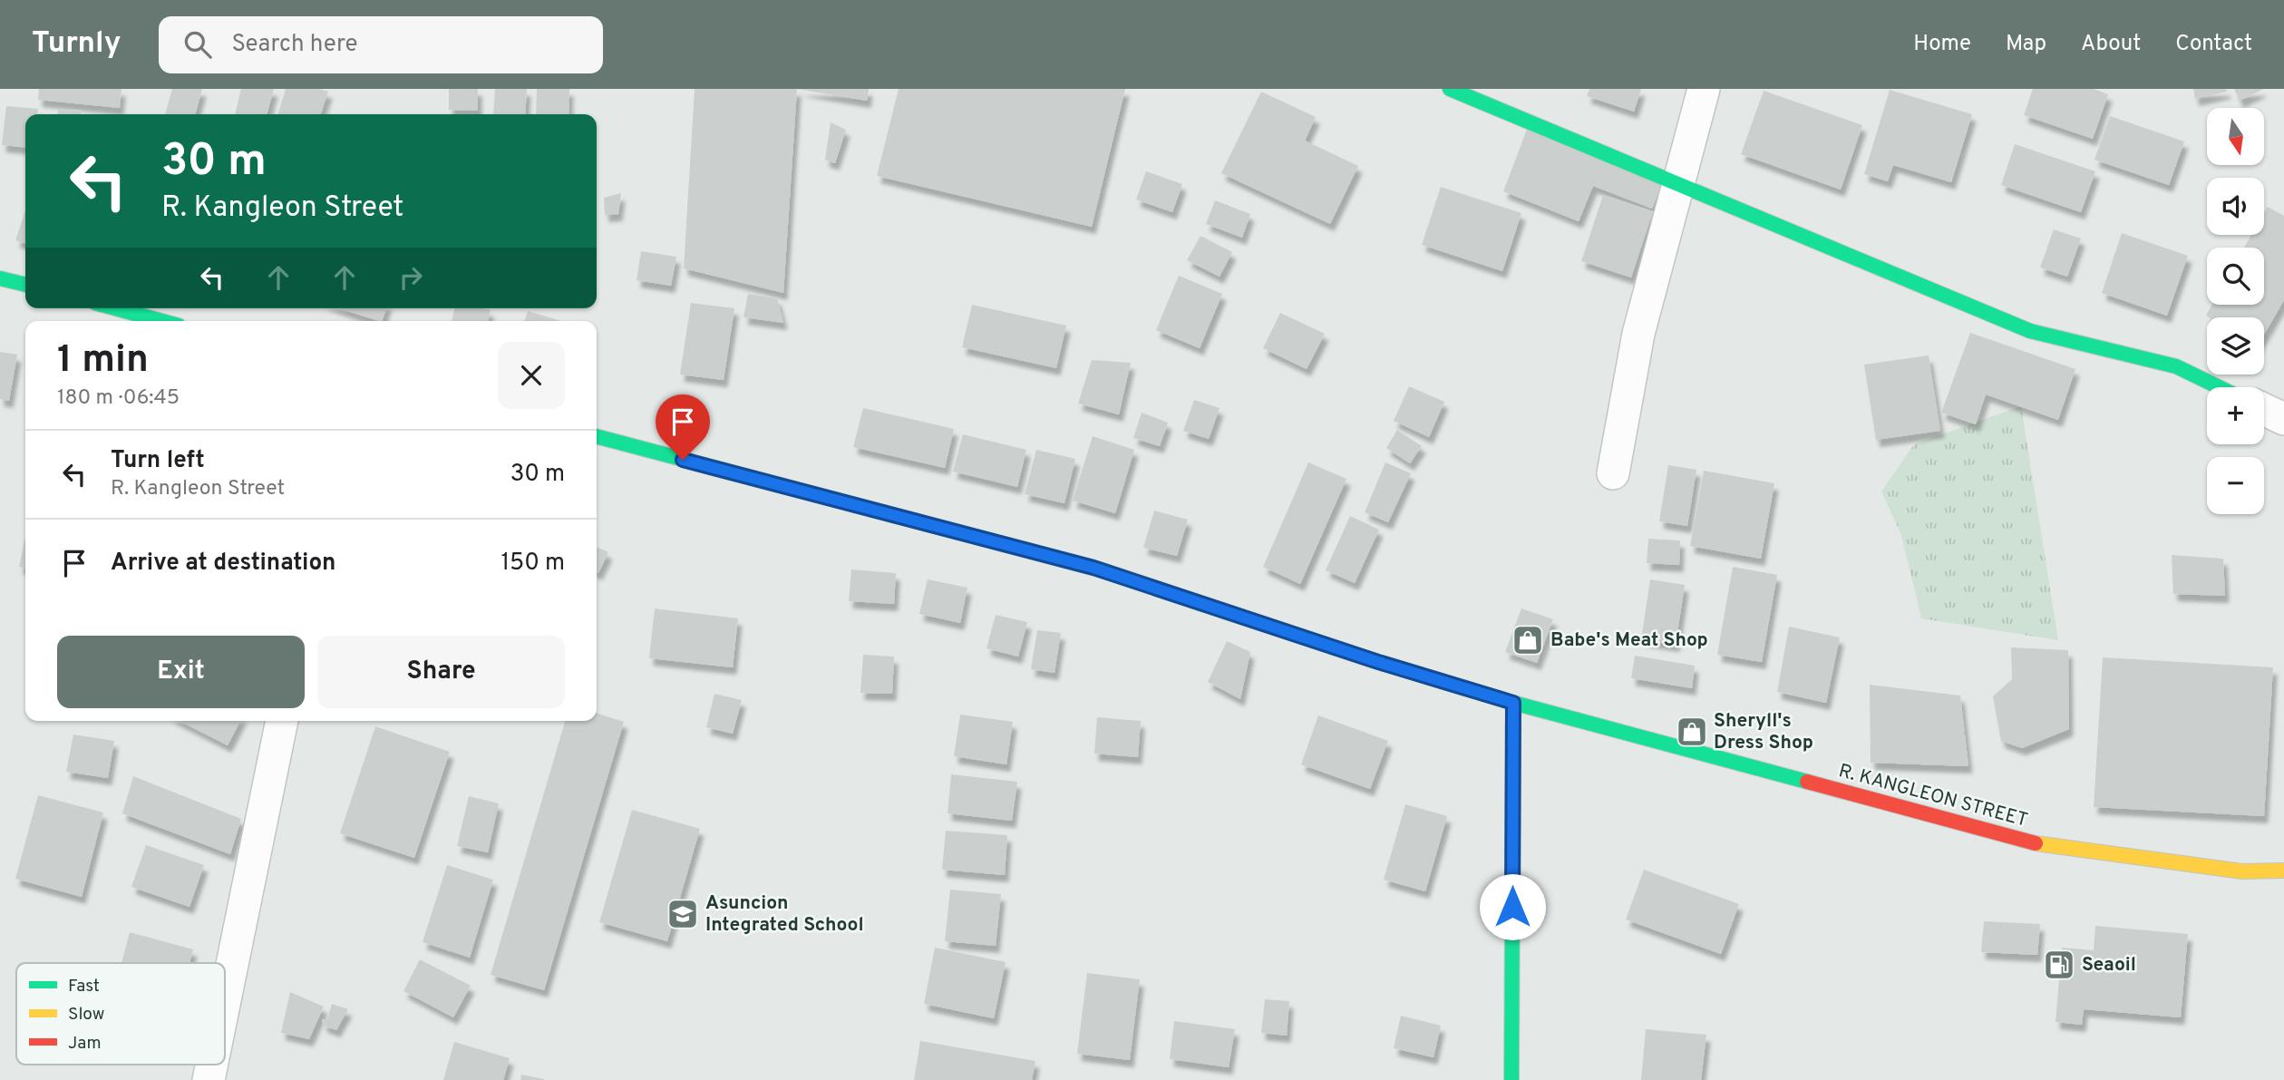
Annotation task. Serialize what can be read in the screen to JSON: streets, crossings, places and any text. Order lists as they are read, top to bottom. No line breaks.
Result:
{"streets":{"main road":["R. KANGLEON STREET"]},"places":{"shop":["Babe's Meat Shop","Sheryll's Dress Shop"],"school or university":["Asuncion Integrated School"],"fuel station":["Seaoil"]},"legend":["Fast","Slow","Jam"],"north":"bottom","page":{"header":"Turnly","search":"Search here","nav":["Home","Map","About","Contact"],"map_buttons":["+","−"],"turn":["30 m","R. Kangleon Street"],"heading":["1 min","180 m · 06:45"],"list":[{"name":"Turn left","note":"R. Kangleon Street","value":"30 m"},{"name":"Arrive at destination","value":"150 m"}],"buttons":["Exit","Share"]}}
